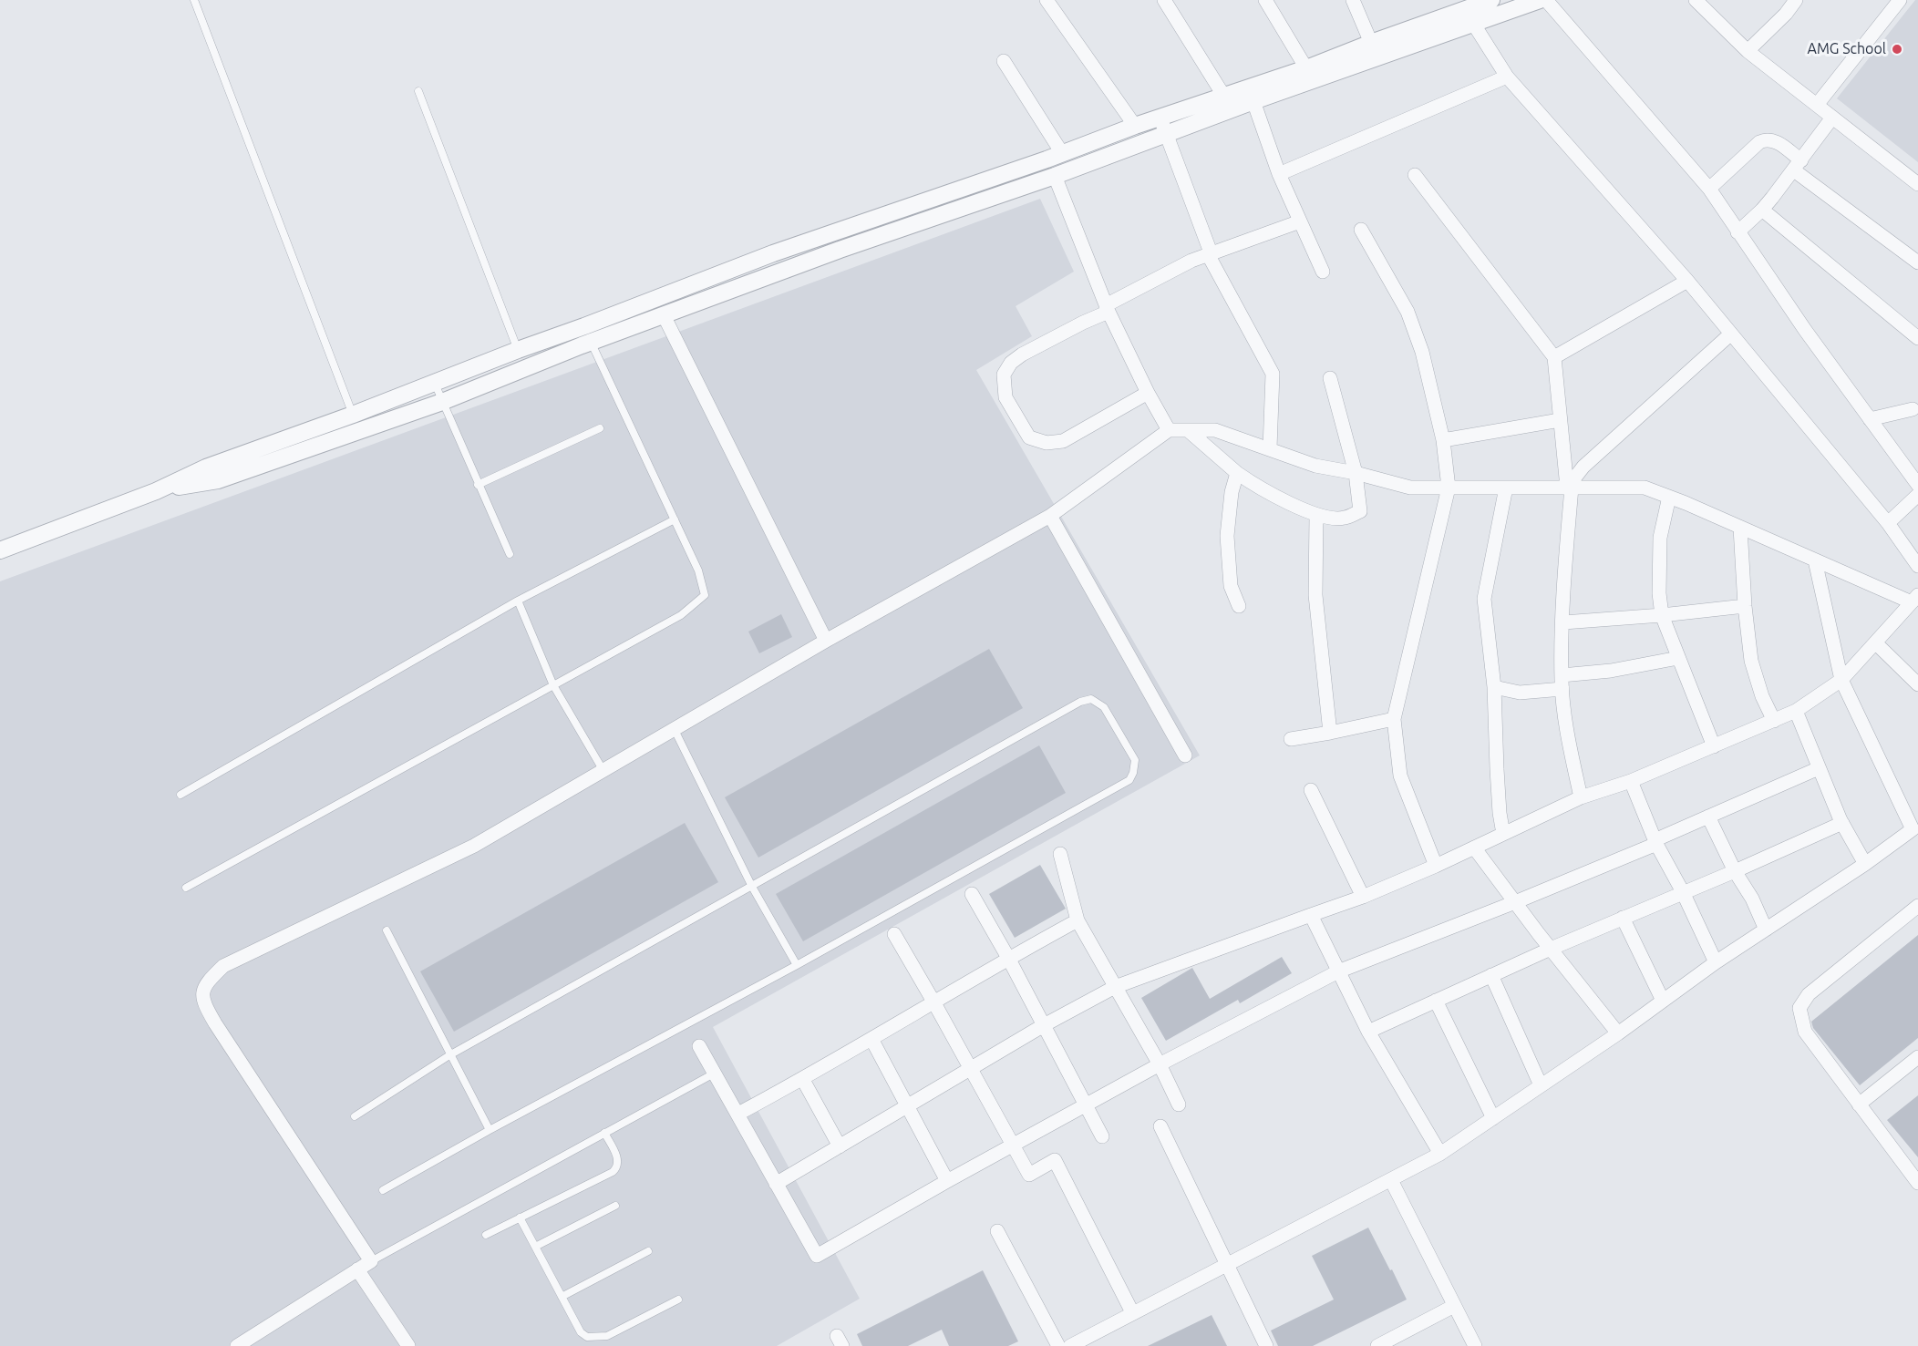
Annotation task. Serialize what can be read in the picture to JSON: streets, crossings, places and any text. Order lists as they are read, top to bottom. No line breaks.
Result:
{"places":["AMG School"]}
